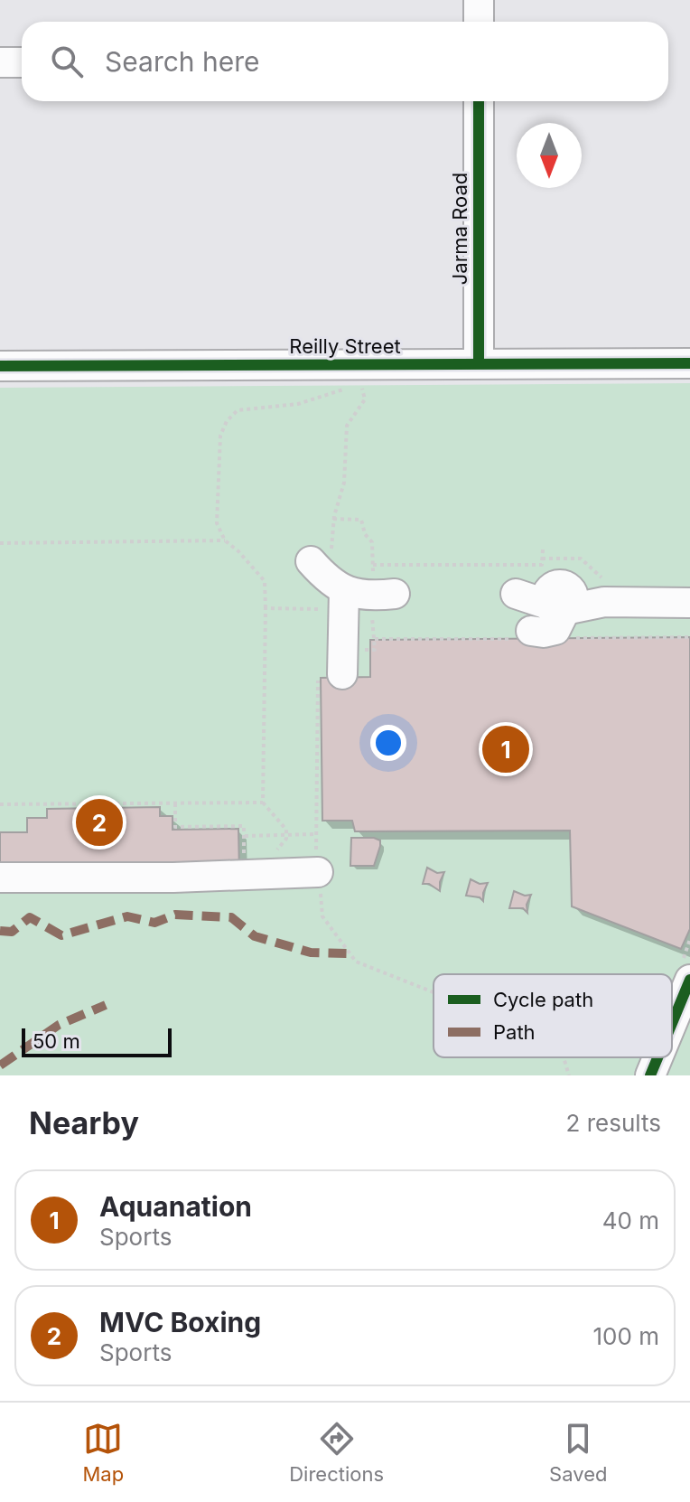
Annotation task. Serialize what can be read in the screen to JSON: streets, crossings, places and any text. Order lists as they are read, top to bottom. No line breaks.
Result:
{"streets":{"street":["Jarma Road","Reilly Street"]},"crossings":[["Jarma Road","Reilly Street"]],"legend":["Cycle path","Path"],"scale_bar":"50 m","north":"bottom","page":{"search":"Search here","pins":["1","2"],"scale":"50 m","heading":["Nearby","2 results"],"list":[{"mark":"1","name":"Aquanation","note":"Sports","value":"40 m"},{"mark":"2","name":"MVC Boxing","note":"Sports","value":"100 m"}],"nav":["Map","Directions","Saved"]}}
